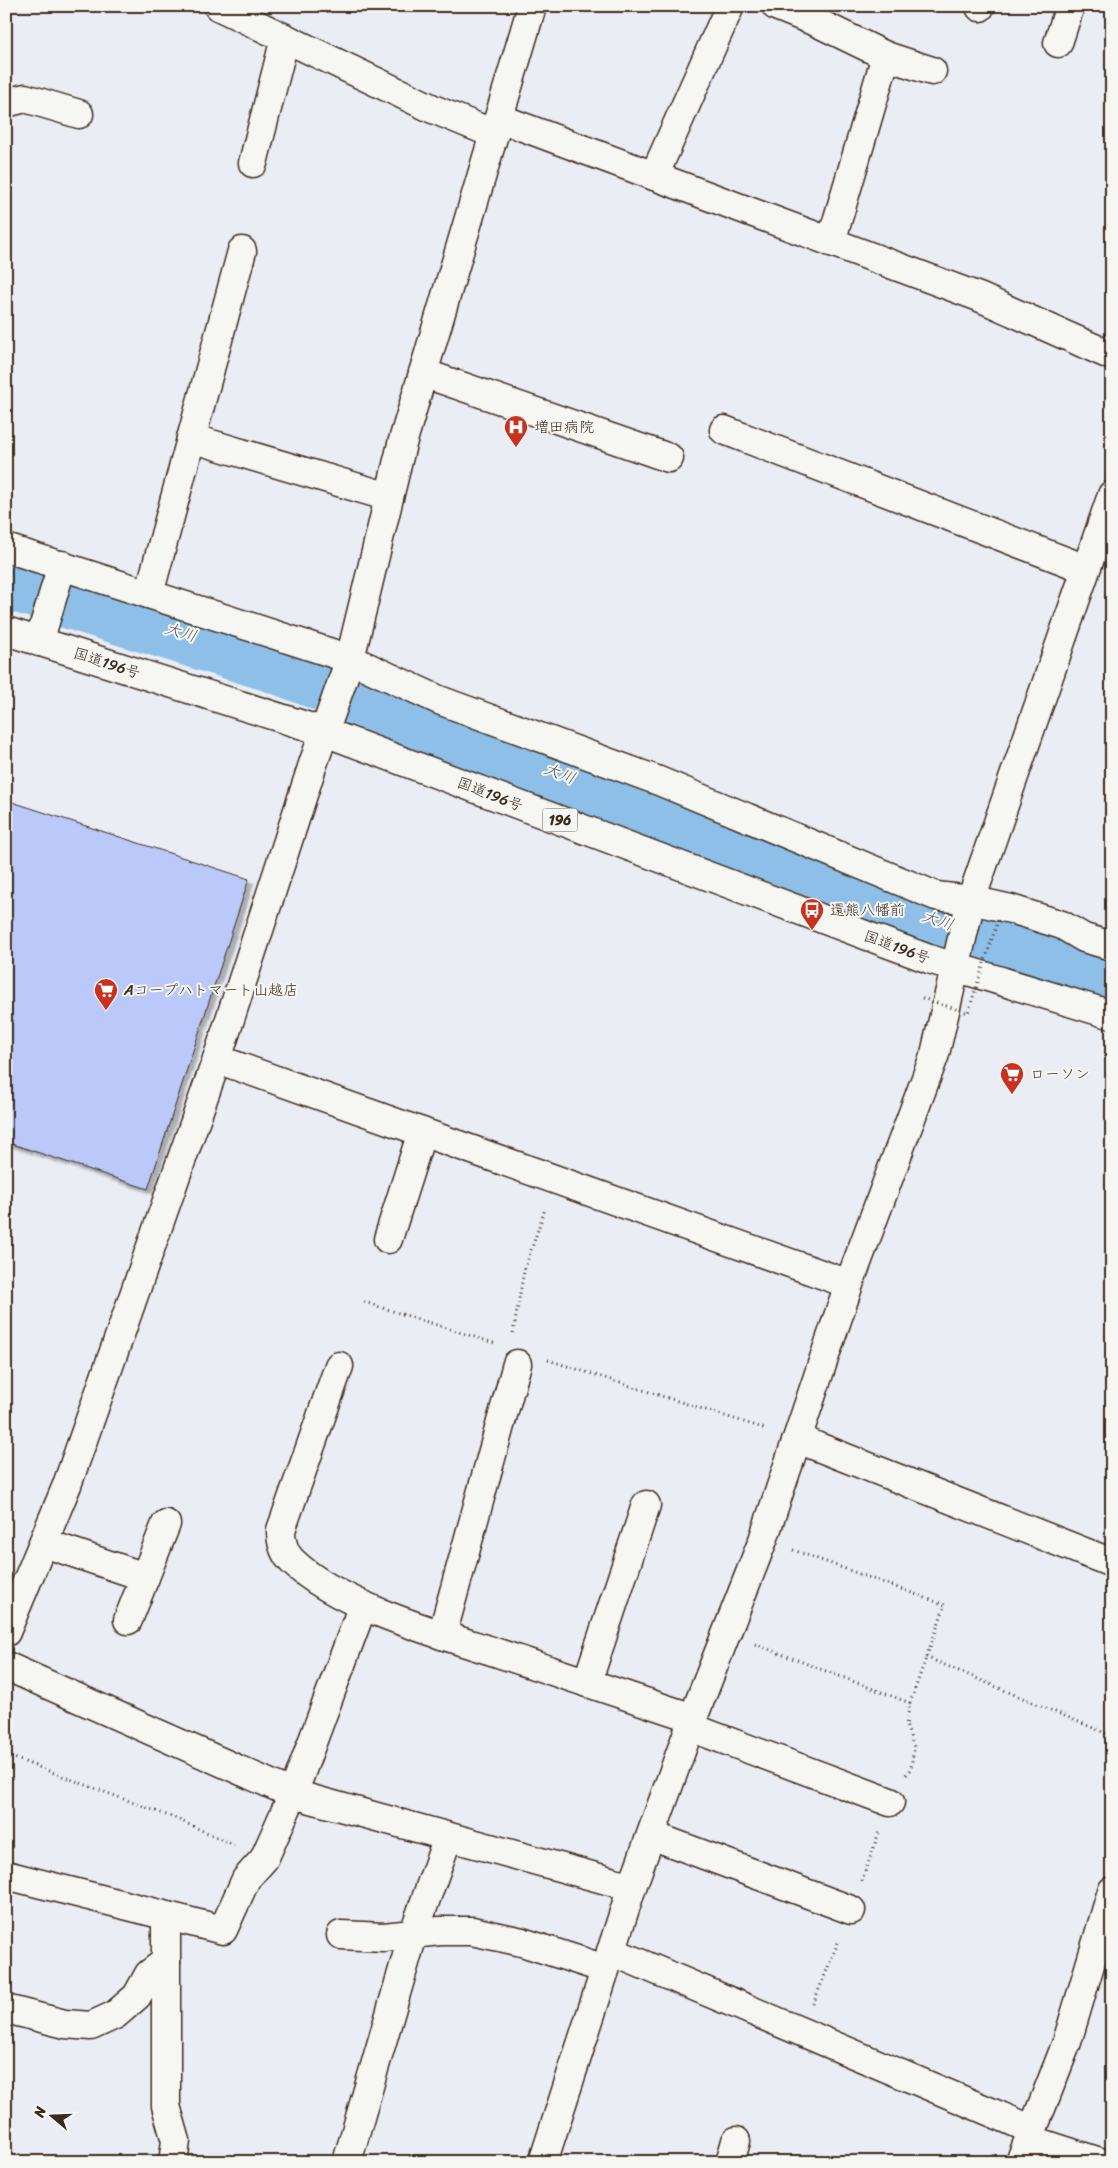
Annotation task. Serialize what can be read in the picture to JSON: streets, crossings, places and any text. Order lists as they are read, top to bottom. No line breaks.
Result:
{"streets":{"main road":["国道196号","196"]},"water":["大川"],"places":{"hospital":["増田病院"],"bus stop":["還熊八幡前"],"supermarket":["Aコープハトマート山越店","ローソン"]},"north":"left"}
